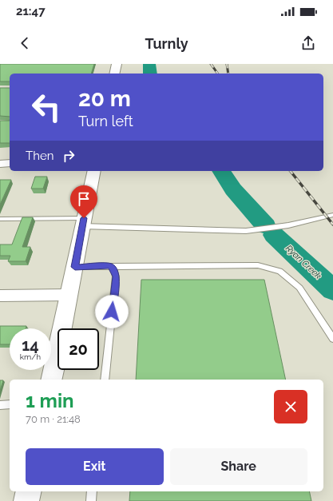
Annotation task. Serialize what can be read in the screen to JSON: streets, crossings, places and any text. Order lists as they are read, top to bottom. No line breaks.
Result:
{"water":["Ryan Creek"],"page":{"status":"21:47","header":"Turnly","turn":["20 m","Turn left"],"then":"Then","speed":"14 km/h","limit":"20","heading":["1 min","70 m · 21:48"],"buttons":["Exit","Share"]}}
